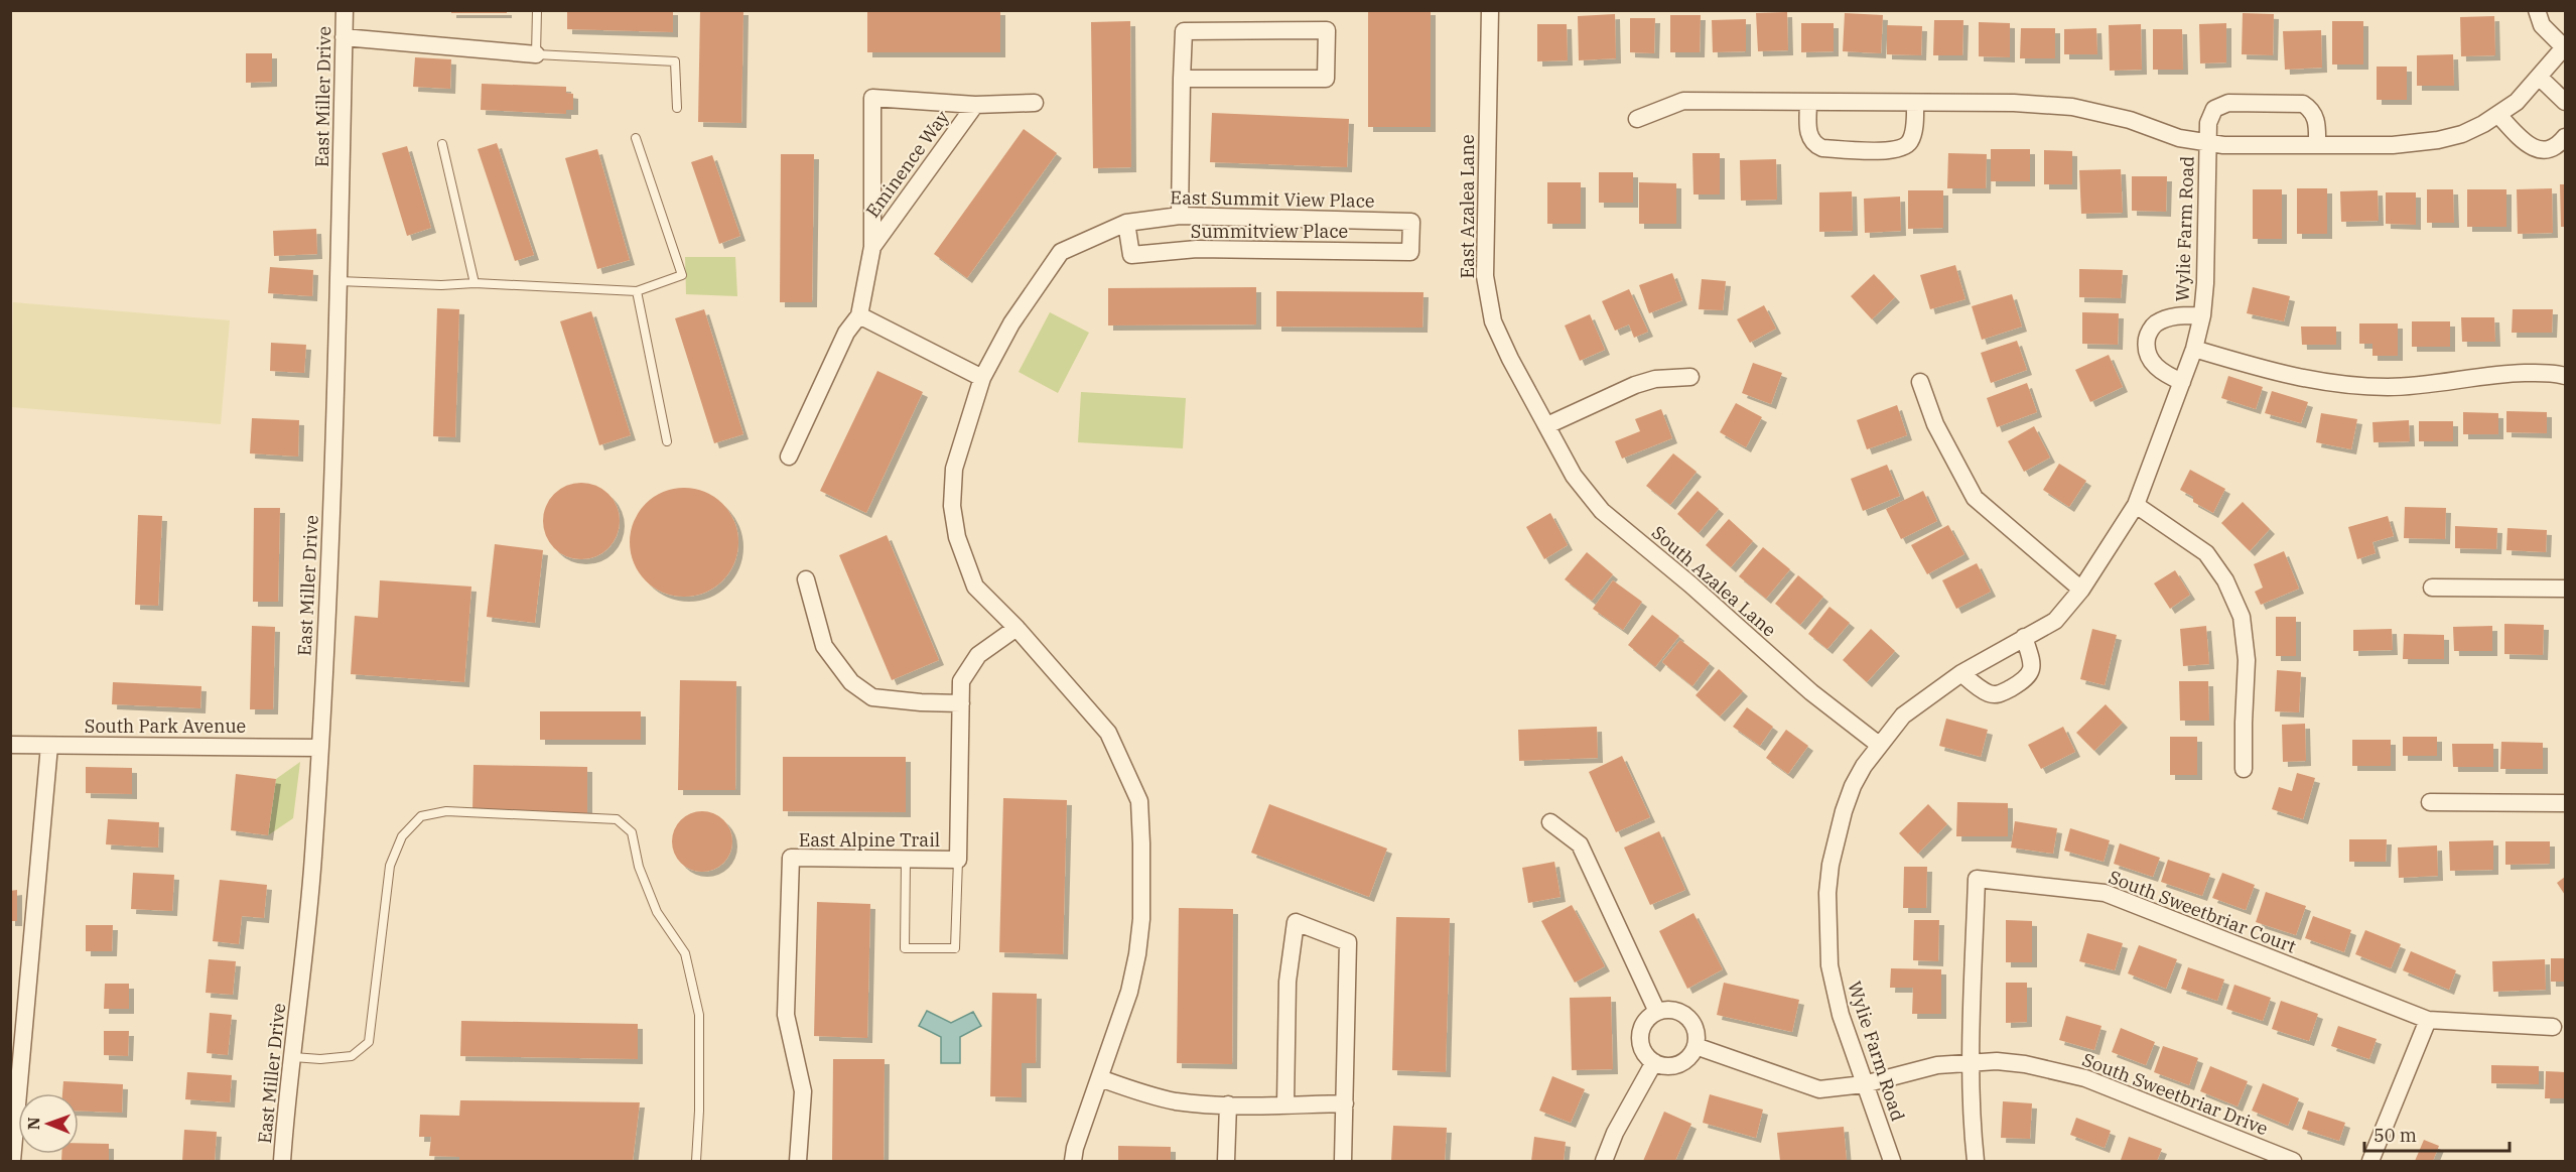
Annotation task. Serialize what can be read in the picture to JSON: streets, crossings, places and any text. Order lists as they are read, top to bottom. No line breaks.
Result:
{"streets":{"street":["East Miller Drive","Eminence Way","East Summit View Place","East Azalea Lane","Wylie Farm Road","Summitview Place","South Azalea Lane","South Park Avenue","East Alpine Trail","South Sweetbriar Court","South Sweetbriar Drive"]},"crossings":[["East Miller Drive","South Park Avenue"],["East Summit View Place","Summitview Place"],["East Summit View Place","East Alpine Trail"],["East Azalea Lane","South Azalea Lane"],["Wylie Farm Road","South Azalea Lane"],["Wylie Farm Road","South Sweetbriar Drive"],["South Sweetbriar Court","South Sweetbriar Drive"]],"scale_bar":"50 m","north":"left"}
